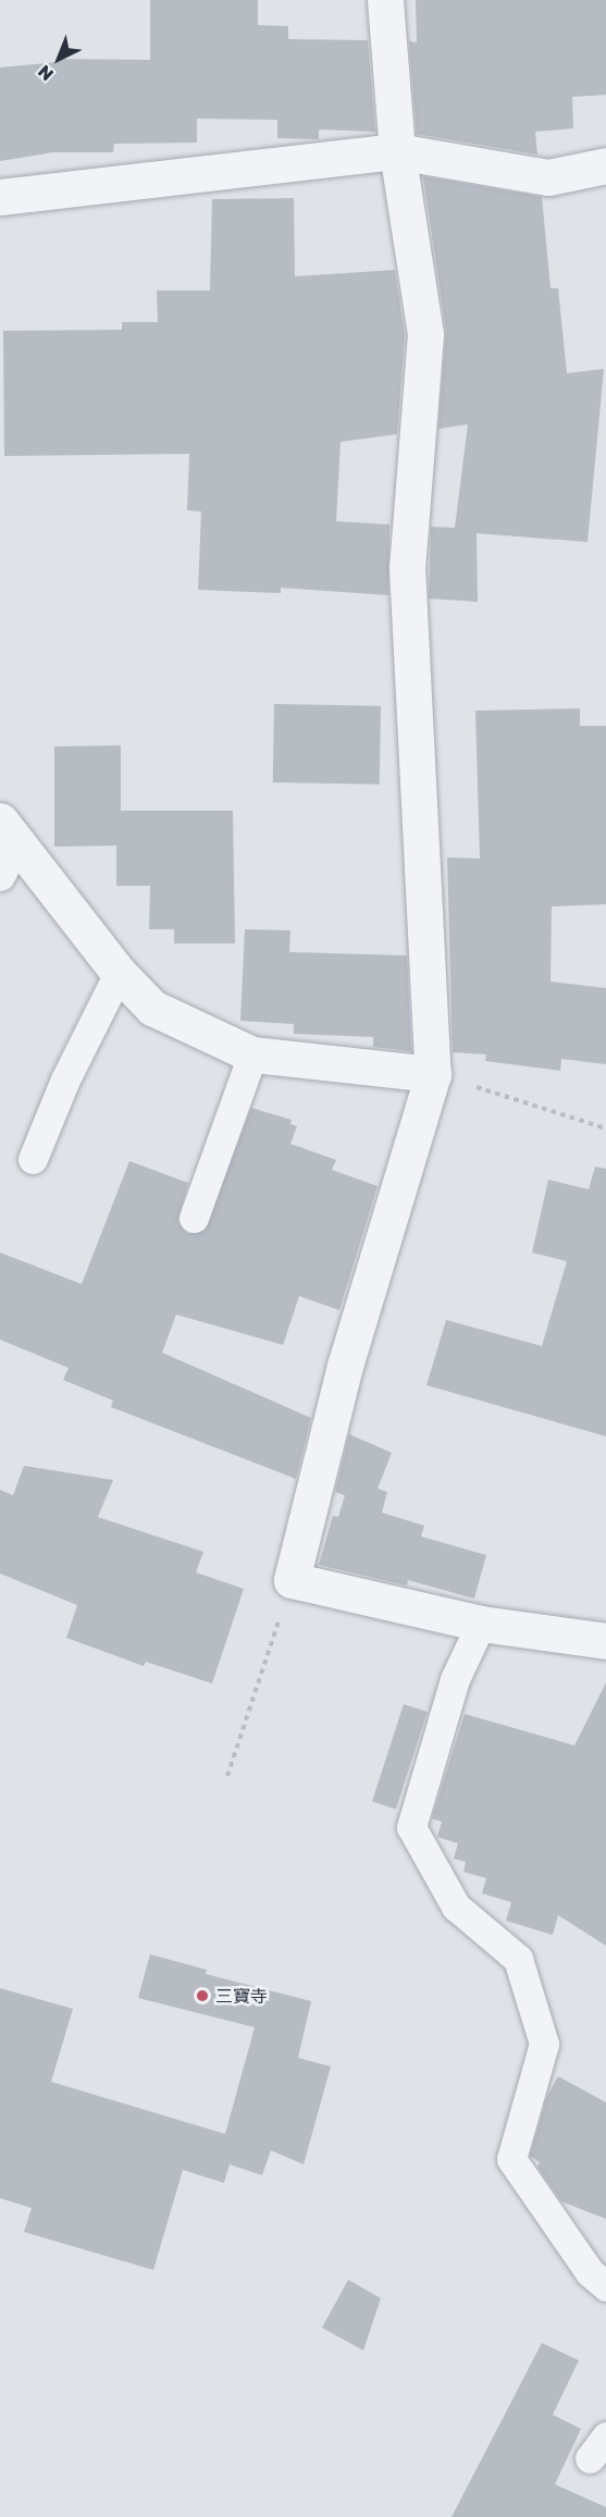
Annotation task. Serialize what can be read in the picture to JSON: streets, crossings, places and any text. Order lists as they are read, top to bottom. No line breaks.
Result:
{"places":["三寶寺"],"north":"bottom left"}
